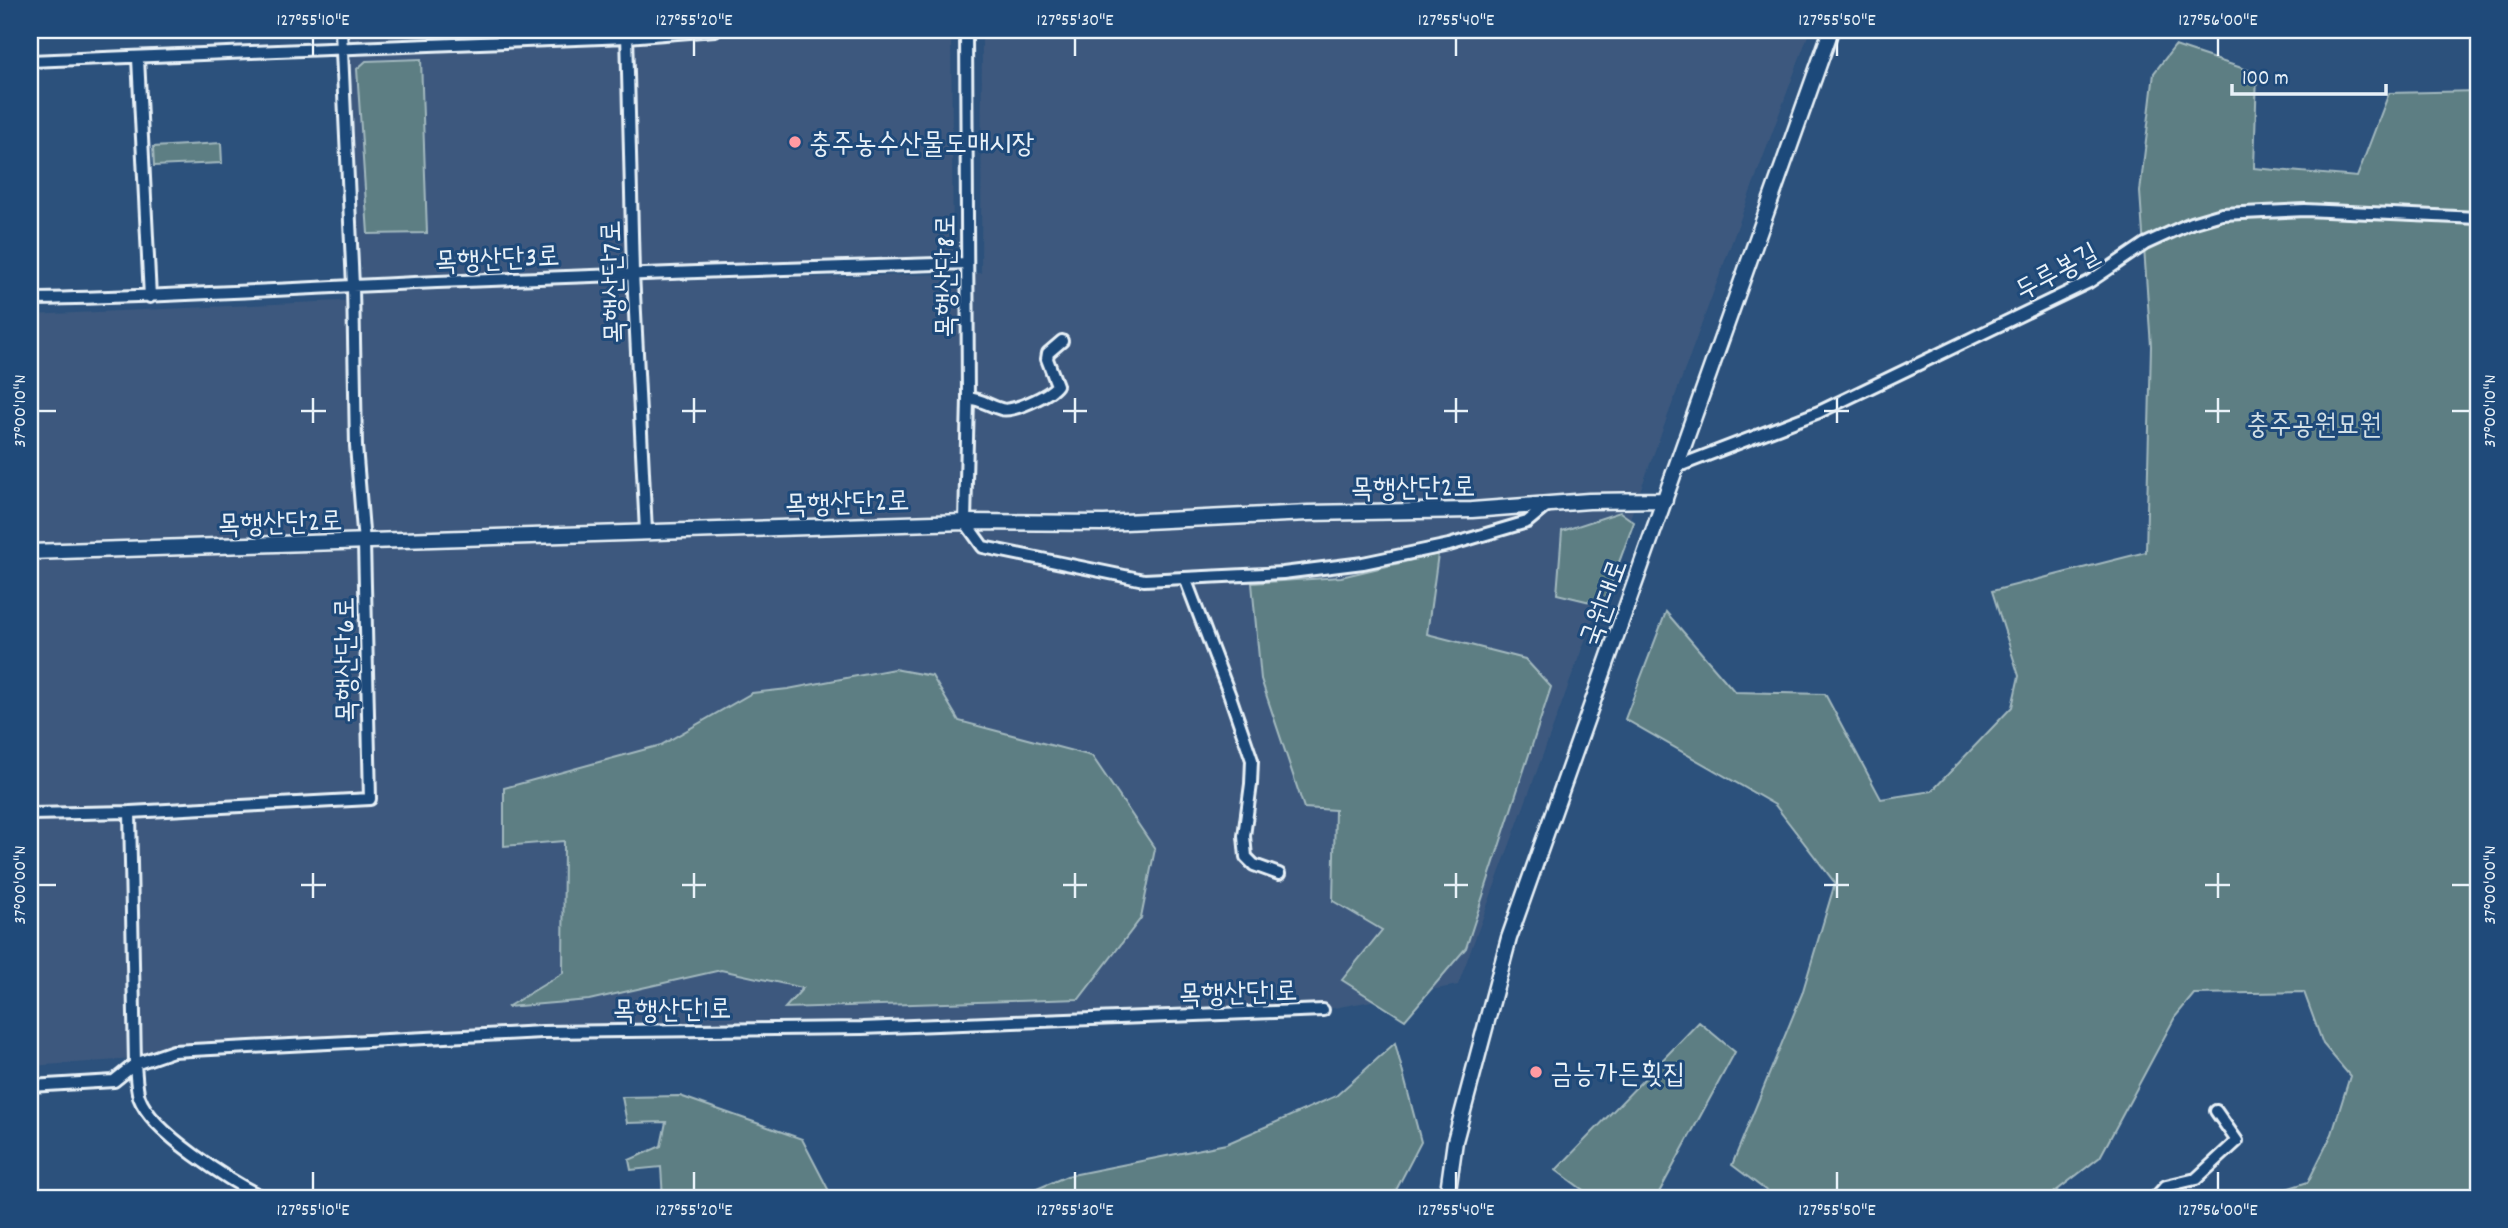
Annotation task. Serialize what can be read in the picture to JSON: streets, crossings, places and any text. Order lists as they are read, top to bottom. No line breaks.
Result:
{"streets":{"street":["목행산단3로","두루봉길","목행산단8로","목행산단7로","목행산단2로","국원대로","목행산단6로","목행산단1로"]},"crossings":[["목행산단3로","목행산단8로"],["목행산단3로","목행산단7로"],["목행산단3로","목행산단6로"],["두루봉길","국원대로"],["목행산단8로","목행산단2로"],["목행산단7로","목행산단2로"],["목행산단2로","국원대로"],["목행산단2로","목행산단6로"]],"parks":["충주공원묘원"],"places":["충주농수산물도매시장","금능가든횟집"],"scale_bar":"100 m","coordinates":["127°55'10\"E","127°55'20\"E","127°55'30\"E","127°55'40\"E","127°55'50\"E","127°56'00\"E","37°00'10\"N","37°00'00\"N"]}
